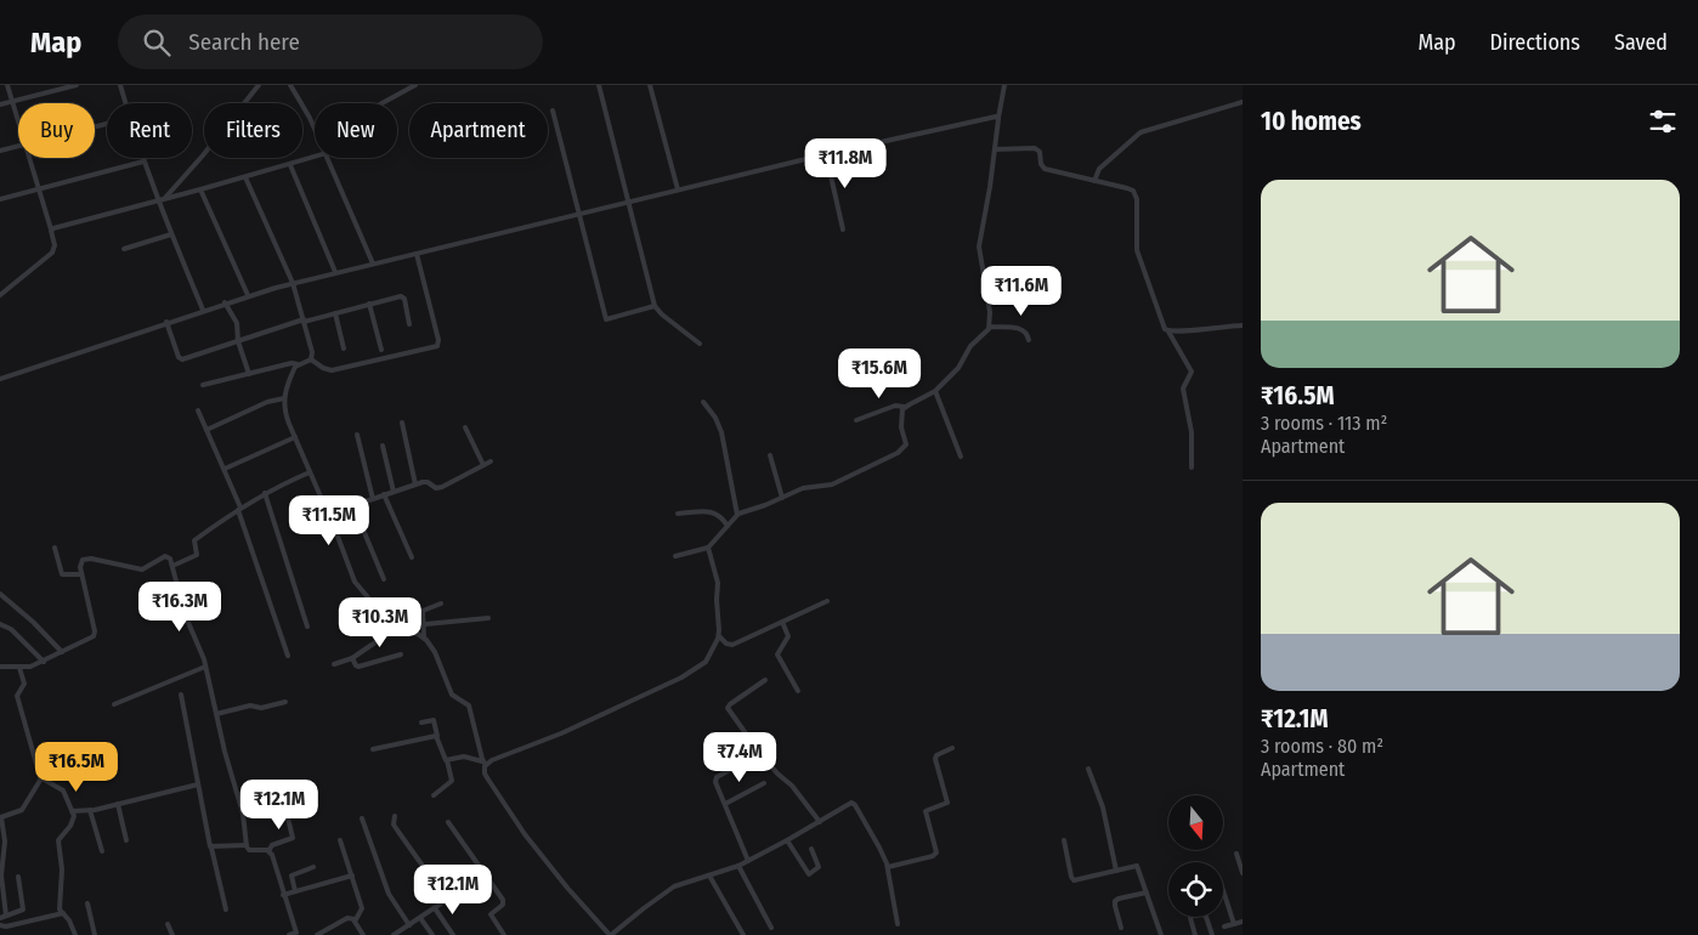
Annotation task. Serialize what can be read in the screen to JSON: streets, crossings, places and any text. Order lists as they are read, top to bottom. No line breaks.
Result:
{"north":"bottom","page":{"header":"Map","search":"Search here","nav":["Map","Directions","Saved"],"heading":"10 homes","chip":["Buy","Rent","Filters","New","Apartment"],"price":["₹11.8M","₹11.6M","₹15.6M","₹11.5M","₹16.3M","₹10.3M","₹7.4M","₹16.5M","₹12.1M","₹12.1M"],"list":[{"name":"₹16.5M","note":"3 rooms · 113 m² · Apartment"},{"name":"₹12.1M","note":"3 rooms · 80 m² · Apartment"}]}}
